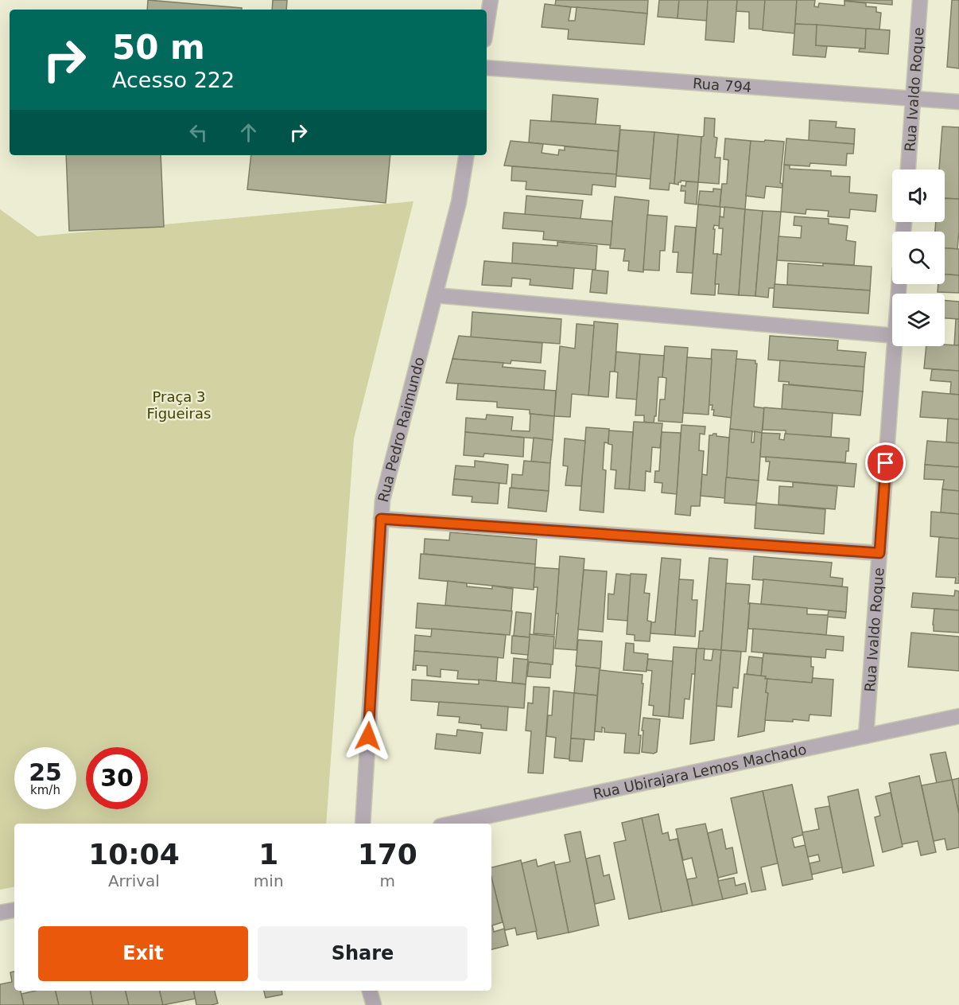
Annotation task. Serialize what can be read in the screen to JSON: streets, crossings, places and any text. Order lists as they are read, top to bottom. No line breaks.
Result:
{"streets":{"street":["Rua 794","Rua Ivaldo Roque","Rua Pedro Raimundo","Rua Ubirajara Lemos Machado"]},"crossings":[["Rua 794","Rua Ivaldo Roque"],["Rua Ivaldo Roque","Rua Ubirajara Lemos Machado"]],"parks":["Praça 3 Figueiras"],"page":{"turn":["50 m","Acesso 222"],"speed":"25 km/h","limit":"30","eta":["10:04","Arrival","1","min","170","m"],"buttons":["Exit","Share"]}}
